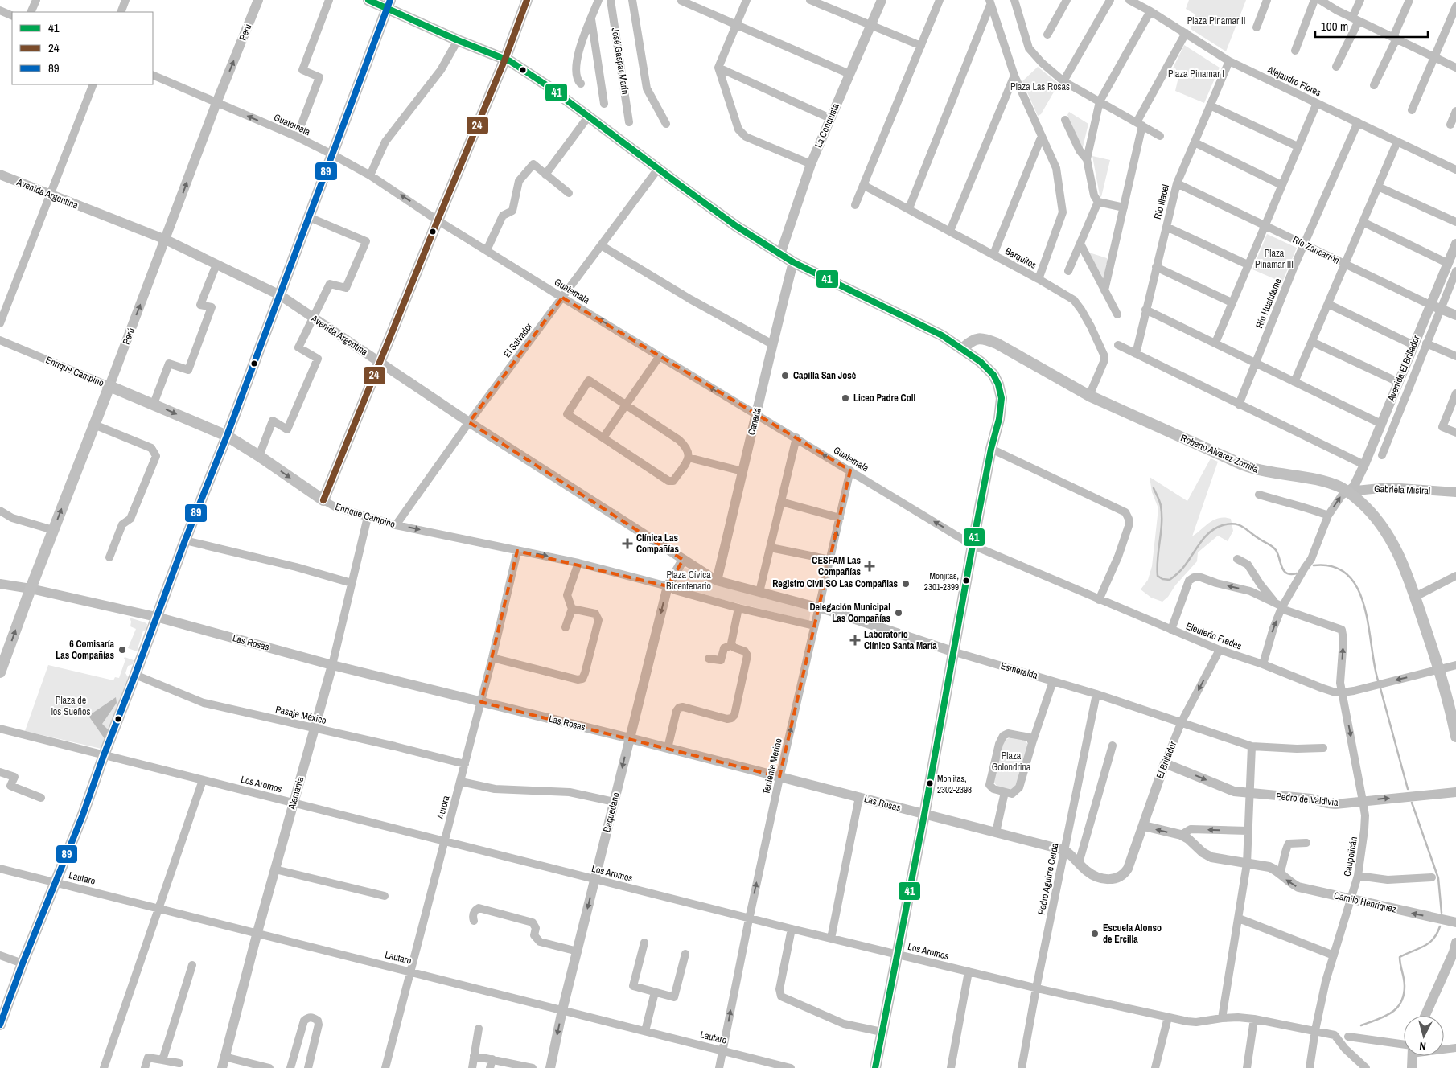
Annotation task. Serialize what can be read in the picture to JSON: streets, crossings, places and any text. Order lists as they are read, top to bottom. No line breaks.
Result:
{"streets":{"main road":["Perú","Enrique Campino","Roberto Álvarez Zorrilla"],"street":["José Gaspar Marín","Alejandro Flores","Guatemala","La Conquista","Avenida Argentina","Río Illapel","Río Zancarrón","Barquitos","Río Huatulame","El Salvador","Avenida El Brillador","Canadá","Gabriela Mistral","Eleuterio Fredes","Las Rosas","Esmeralda","Pasaje México","El Brillador","Teniente Merino","Los Aromos","Alemania","Pedro de Valdivia","Aurora","Baquedano","Caupolicán","Lautaro","Pedro Aguirre Cerda","Camilo Henríquez"]},"crossings":[["Perú","Guatemala"],["Perú","Avenida Argentina"],["Perú","Enrique Campino"],["Perú","Las Rosas"],["Alejandro Flores","Río Illapel"],["Alejandro Flores","Río Huatulame"],["Guatemala","El Salvador"],["Guatemala","Canadá"],["Guatemala","Eleuterio Fredes"],["Guatemala","Teniente Merino"],["Avenida Argentina","El Salvador"],["Avenida Argentina","Canadá"],["Avenida Argentina","Esmeralda"],["Avenida Argentina","Baquedano"],["Río Illapel","Río Zancarrón"],["Río Zancarrón","Río Huatulame"],["Río Zancarrón","Avenida El Brillador"],["Barquitos","Roberto Álvarez Zorrilla"],["El Salvador","Enrique Campino"],["Avenida El Brillador","Roberto Álvarez Zorrilla"],["Avenida El Brillador","Gabriela Mistral"],["Enrique Campino","Teniente Merino"],["Enrique Campino","Alemania"],["Enrique Campino","Aurora"],["Enrique Campino","Baquedano"],["Canadá","Esmeralda"],["Roberto Álvarez Zorrilla","Gabriela Mistral"],["Roberto Álvarez Zorrilla","Eleuterio Fredes"],["Eleuterio Fredes","El Brillador"],["Eleuterio Fredes","Caupolicán"],["Las Rosas","El Brillador"],["Las Rosas","Teniente Merino"],["Las Rosas","Alemania"],["Las Rosas","Aurora"],["Las Rosas","Baquedano"],["Las Rosas","Pedro Aguirre Cerda"],["Esmeralda","El Brillador"],["Esmeralda","Teniente Merino"],["Esmeralda","Pedro Aguirre Cerda"],["Pasaje México","Alemania"],["Pasaje México","Aurora"],["El Brillador","Pedro de Valdivia"],["El Brillador","Camilo Henríquez"],["Teniente Merino","Los Aromos"],["Teniente Merino","Lautaro"],["Los Aromos","Alemania"],["Los Aromos","Aurora"],["Los Aromos","Baquedano"],["Los Aromos","Caupolicán"],["Los Aromos","Pedro Aguirre Cerda"],["Alemania","Lautaro"],["Pedro de Valdivia","Caupolicán"],["Aurora","Lautaro"],["Baquedano","Lautaro"],["Caupolicán","Camilo Henríquez"]],"one_way":["Perú","Enrique Campino","Teniente Merino","Baquedano"],"parks":["Plaza Pinamar II","Plaza Pinamar I","Plaza Las Rosas","Plaza Pinamar III","Plaza Cívica Bicentenario","Plaza de los Sueños","Plaza Golondrina"],"places":{"other":["Capilla San José","Liceo Padre Coll","Monjitas, 2301-2399","Registro Civil SO Las Compañias","Delegación Municipal Las Compañías","6 Comisaría Las Compañías","Monjitas, 2302-2398","Escuela Alonso de Ercilla"],"health":["Clínica Las Compañías","CESFAM Las Compañías","Laboratorio Clínico Santa María"]},"lines":["transit line 41","transit line 24","transit line 89"],"legend":["41","24","89"],"scale_bar":"100 m","north":"bottom"}
